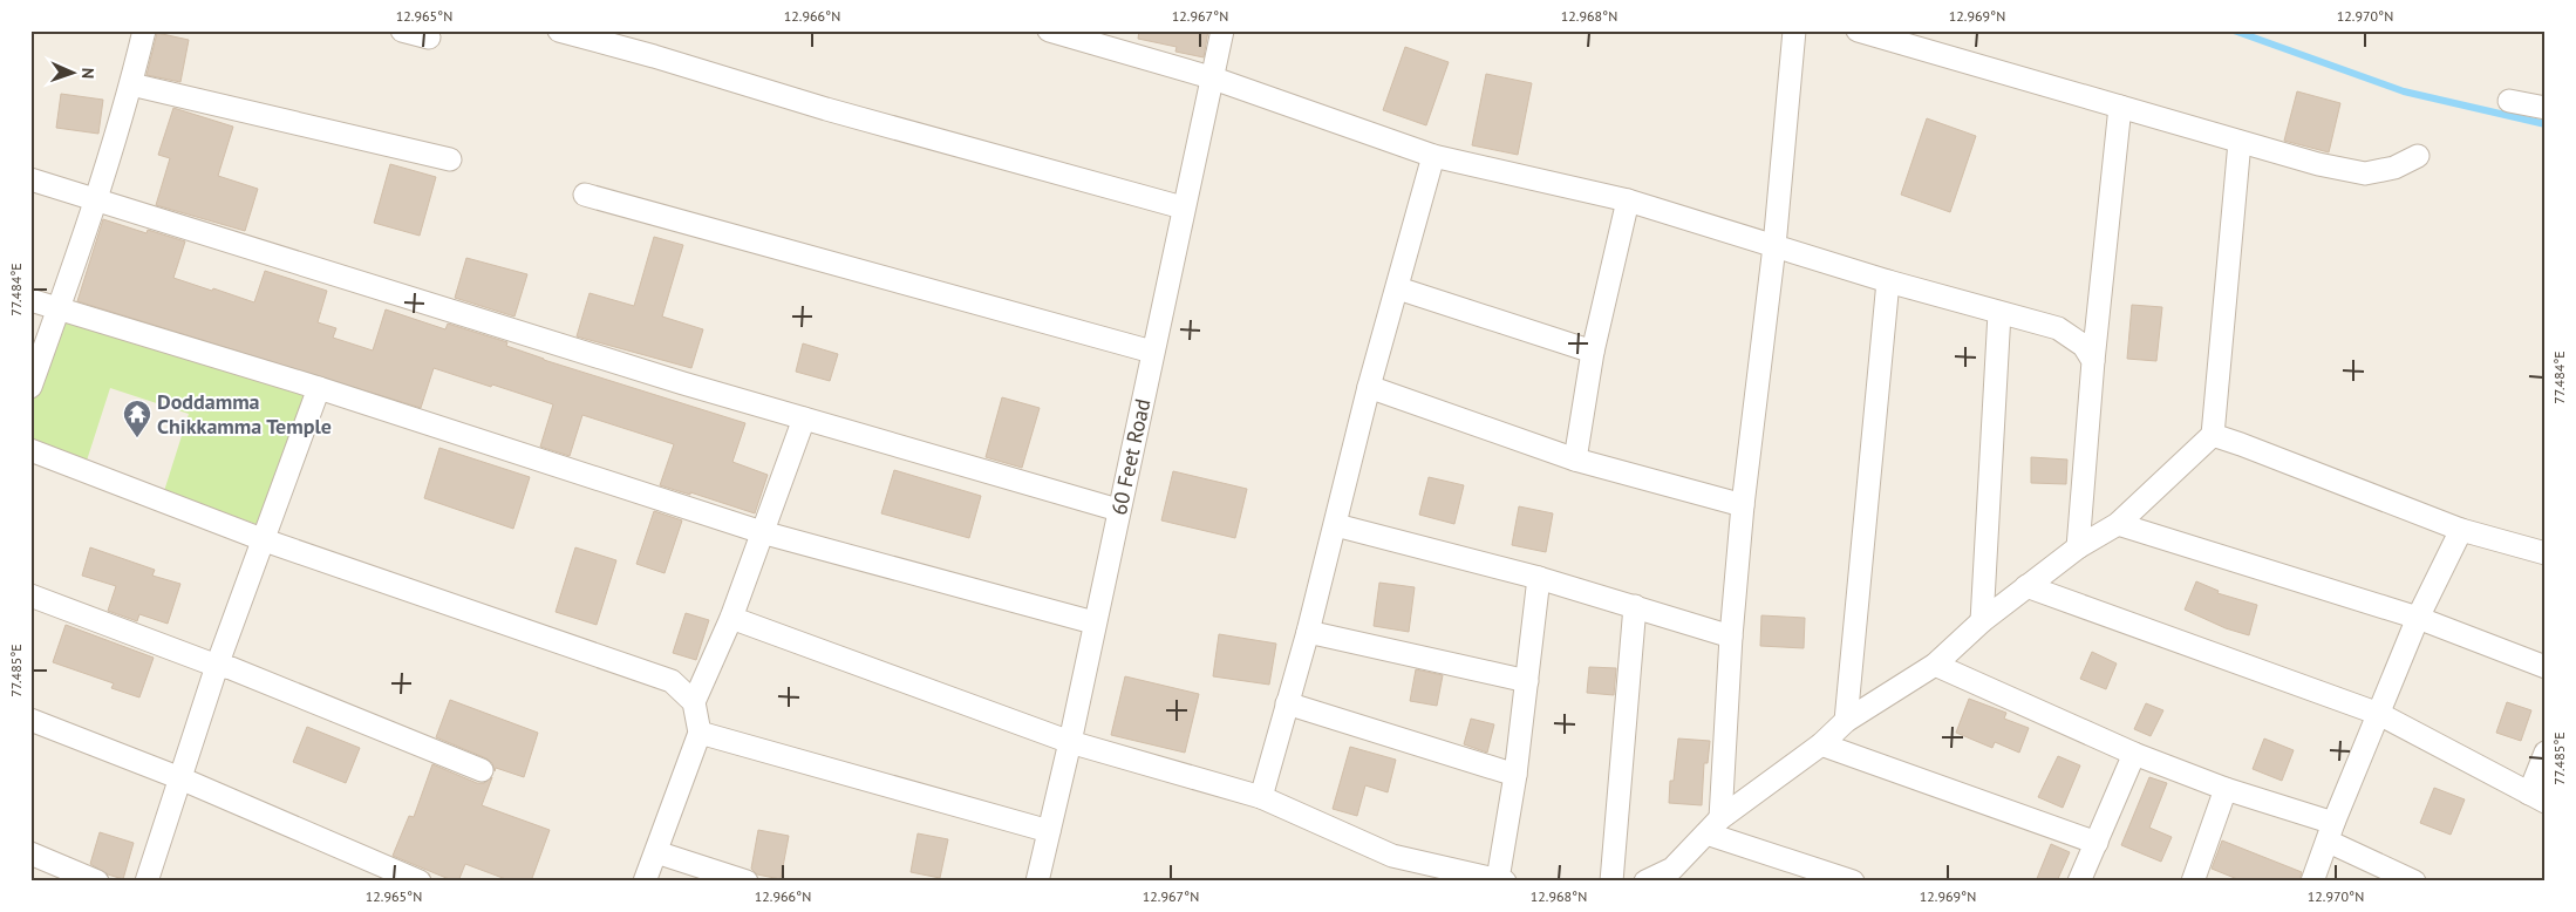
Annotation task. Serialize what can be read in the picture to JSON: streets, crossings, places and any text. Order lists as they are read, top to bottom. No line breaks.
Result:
{"streets":{"street":["60 Feet Road"]},"places":{"temple":["Doddamma Chikkamma Temple"]},"north":"right","coordinates":["12.965°N","12.966°N","12.967°N","12.968°N","12.969°N","12.970°N","77.484°E","77.485°E"]}
